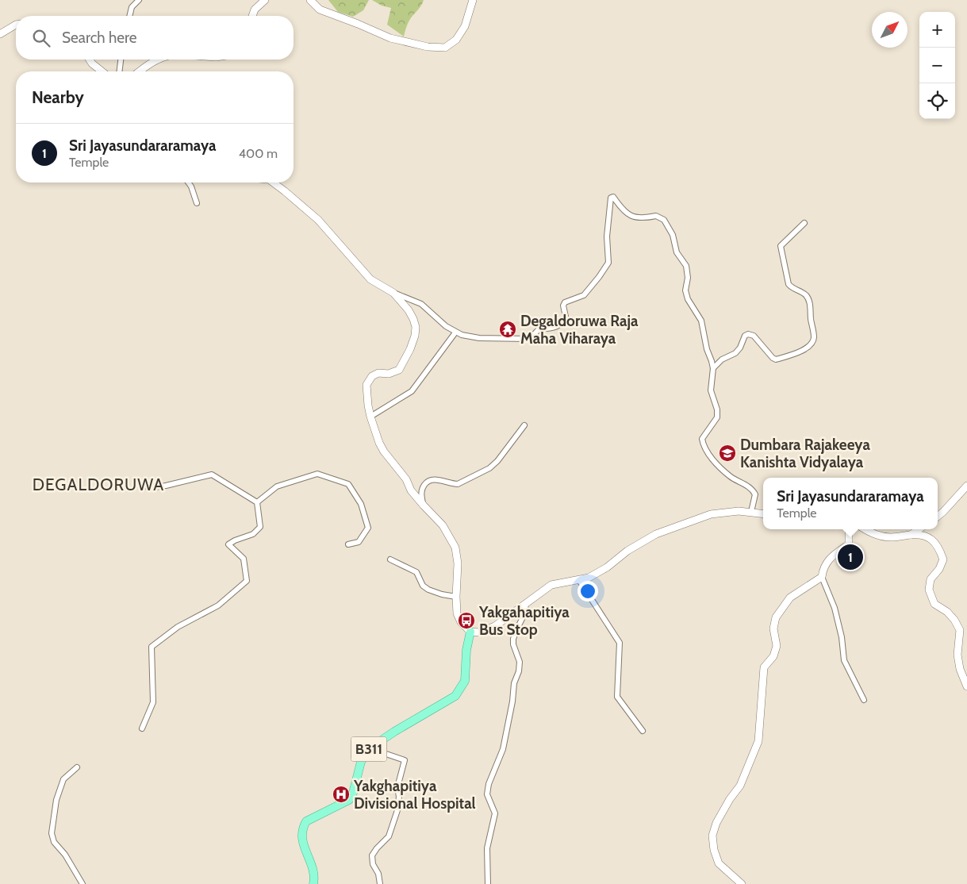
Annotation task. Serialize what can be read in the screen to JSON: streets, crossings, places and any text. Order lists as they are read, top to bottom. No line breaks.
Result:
{"streets":{"main road":["B311"]},"districts":["DEGALDORUWA"],"places":{"temple":["Degaldoruwa Raja Maha Viharaya"],"school or university":["Dumbara Rajakeeya Kanishta Vidyalaya"],"bus stop":["Yakgahapitiya Bus Stop"],"hospital":["Yakghapitiya Divisional Hospital"]},"north":"top right","page":{"map_buttons":["+","−"],"search":"Search here","heading":"Nearby","list":[{"mark":"1","name":"Sri Jayasundararamaya","note":"Temple","value":"400 m"}],"popup":["Sri Jayasundararamaya","Temple"],"pins":"1"}}
